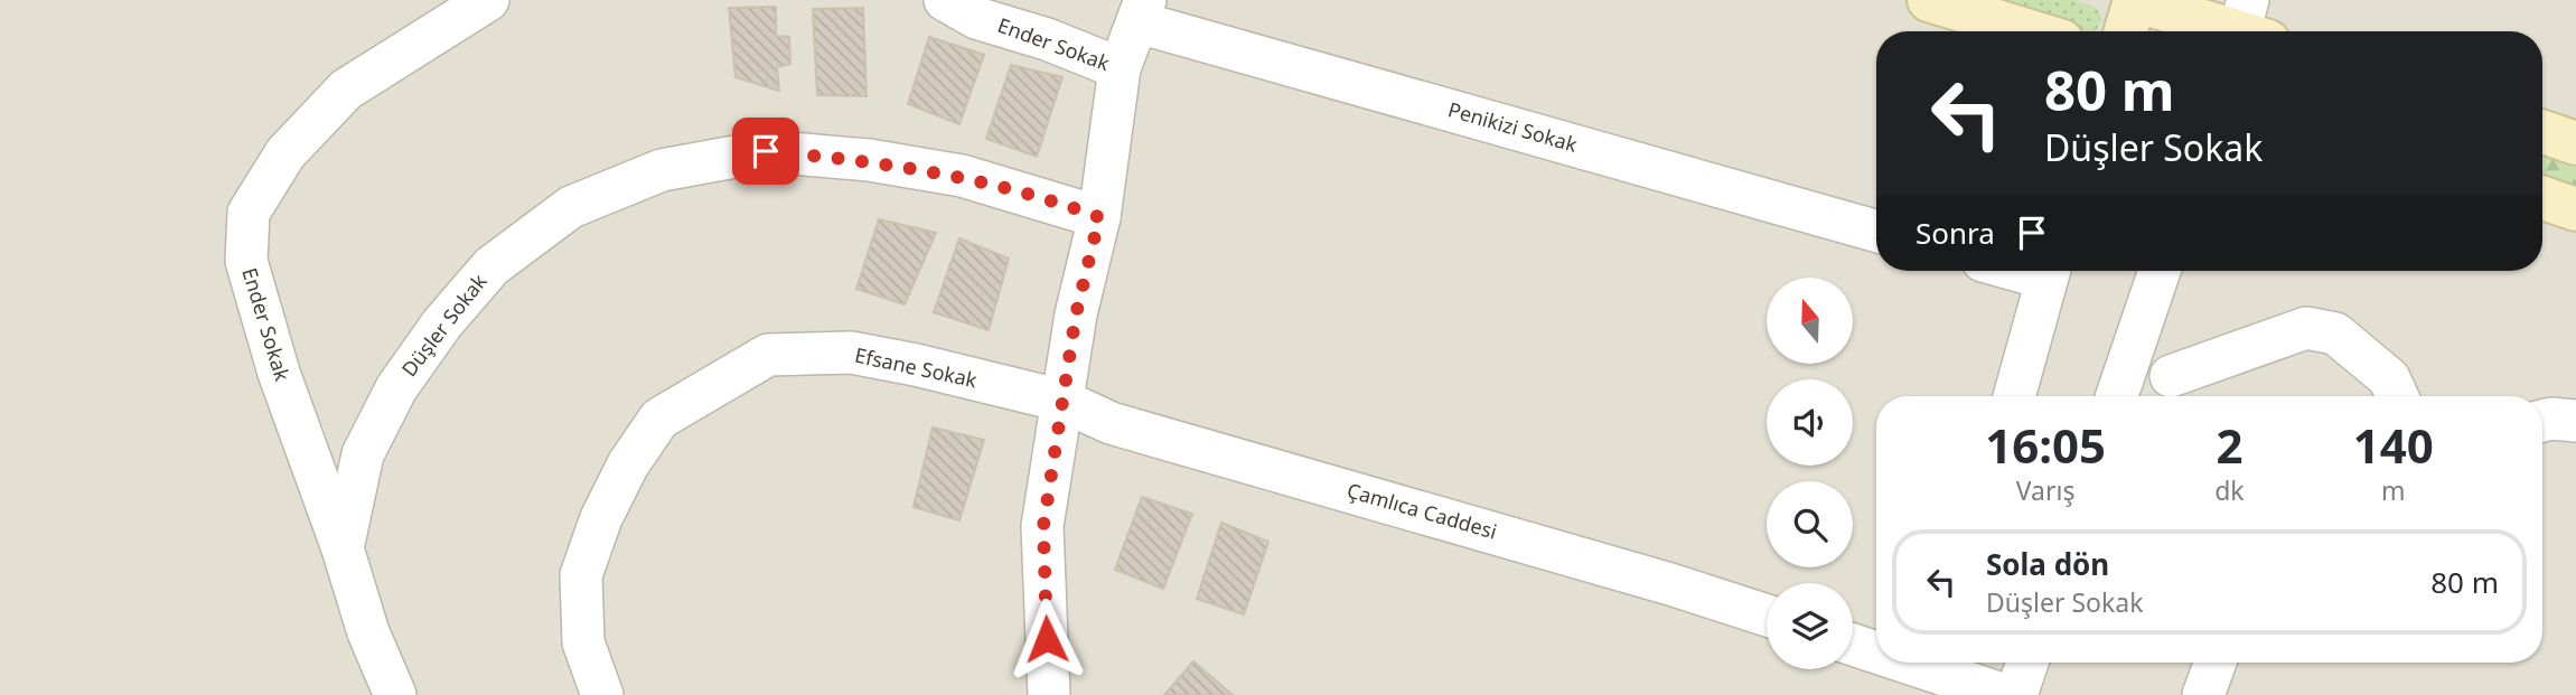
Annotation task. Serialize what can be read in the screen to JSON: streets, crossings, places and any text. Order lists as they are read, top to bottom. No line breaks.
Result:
{"streets":{"street":["Ender Sokak","Penikizi Sokak","Düşler Sokak","Efsane Sokak","Çamlıca Caddesi"]},"crossings":[["Ender Sokak","Düşler Sokak"],["Efsane Sokak","Çamlıca Caddesi"]],"north":"top","page":{"turn":["80 m","Düşler Sokak"],"then":"Sonra","eta":["16:05","Varış","2","dk","140","m"],"list":[{"name":"Sola dön","note":"Düşler Sokak","value":"80 m"}]}}
